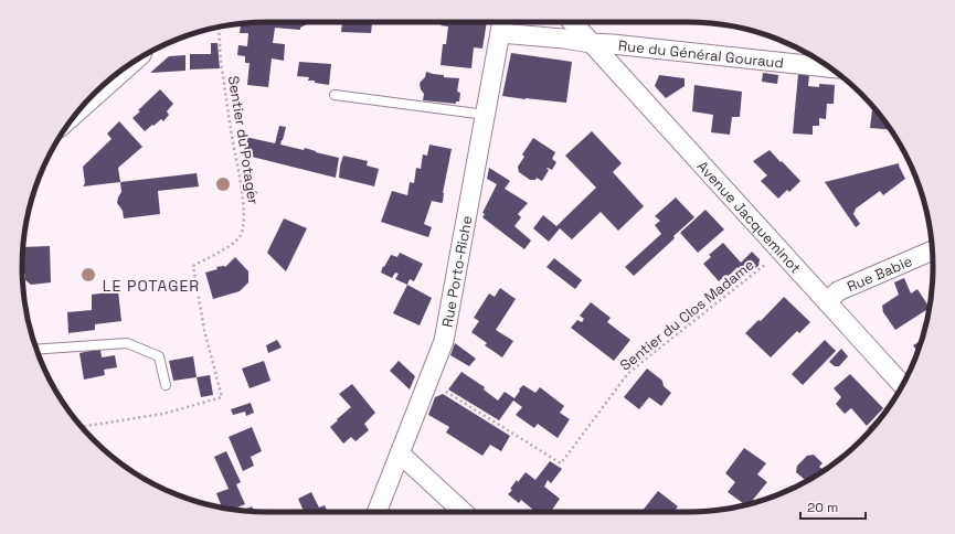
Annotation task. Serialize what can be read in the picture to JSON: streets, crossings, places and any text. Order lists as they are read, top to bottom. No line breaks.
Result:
{"streets":{"street":["Rue du Général Gouraud","Avenue Jacqueminot","Rue Porto-Riche","Rue Babie"],"path":["Sentier du Potager","Sentier du Clos Madame"]},"crossings":[["Rue du Général Gouraud","Avenue Jacqueminot"],["Avenue Jacqueminot","Rue Babie"],["Avenue Jacqueminot","Sentier du Clos Madame"],["Rue Porto-Riche","Sentier du Clos Madame"]],"districts":["LE POTAGER"],"scale_bar":"20 m"}
